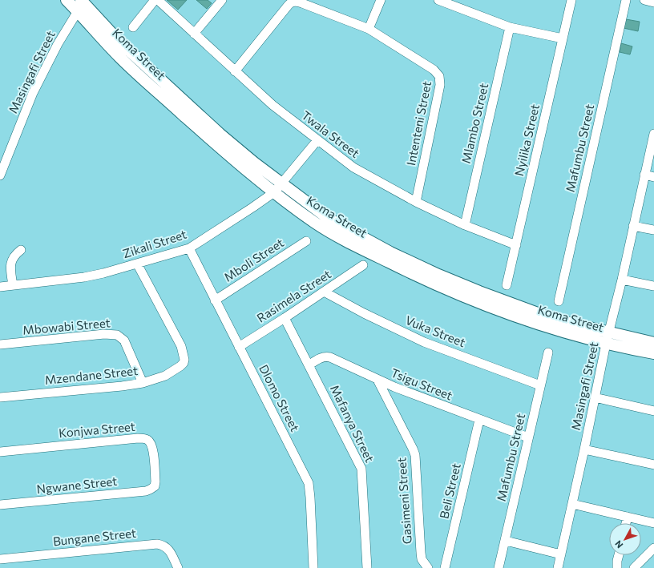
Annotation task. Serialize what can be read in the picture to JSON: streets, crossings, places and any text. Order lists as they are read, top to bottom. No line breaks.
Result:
{"streets":{"main road":["Koma Street"],"street":["Masingafi Street","Intenteni Street","Mlambo Street","Twala Street","Nyilika Street","Mafumbu Street","Zikali Street","Mboli Street","Rasimela Street","Mbowabi Street","Vuka Street","Mzendane Street","Tsigu Street","Dlomo Street","Mafanya Street","Konjwa Street","Ngwane Street","Beli Street","Gasimeni Street","Bungane Street"]},"crossings":[["Koma Street","Masingafi Street"],["Koma Street","Zikali Street"],["Intenteni Street","Twala Street"],["Mlambo Street","Twala Street"],["Twala Street","Nyilika Street"],["Twala Street","Zikali Street"],["Mafumbu Street","Vuka Street"],["Mafumbu Street","Tsigu Street"],["Zikali Street","Mzendane Street"],["Zikali Street","Dlomo Street"],["Mboli Street","Dlomo Street"],["Rasimela Street","Vuka Street"],["Rasimela Street","Dlomo Street"],["Rasimela Street","Mafanya Street"],["Mbowabi Street","Mzendane Street"],["Tsigu Street","Mafanya Street"],["Tsigu Street","Beli Street"],["Tsigu Street","Gasimeni Street"],["Konjwa Street","Ngwane Street"]],"north":"bottom left"}
